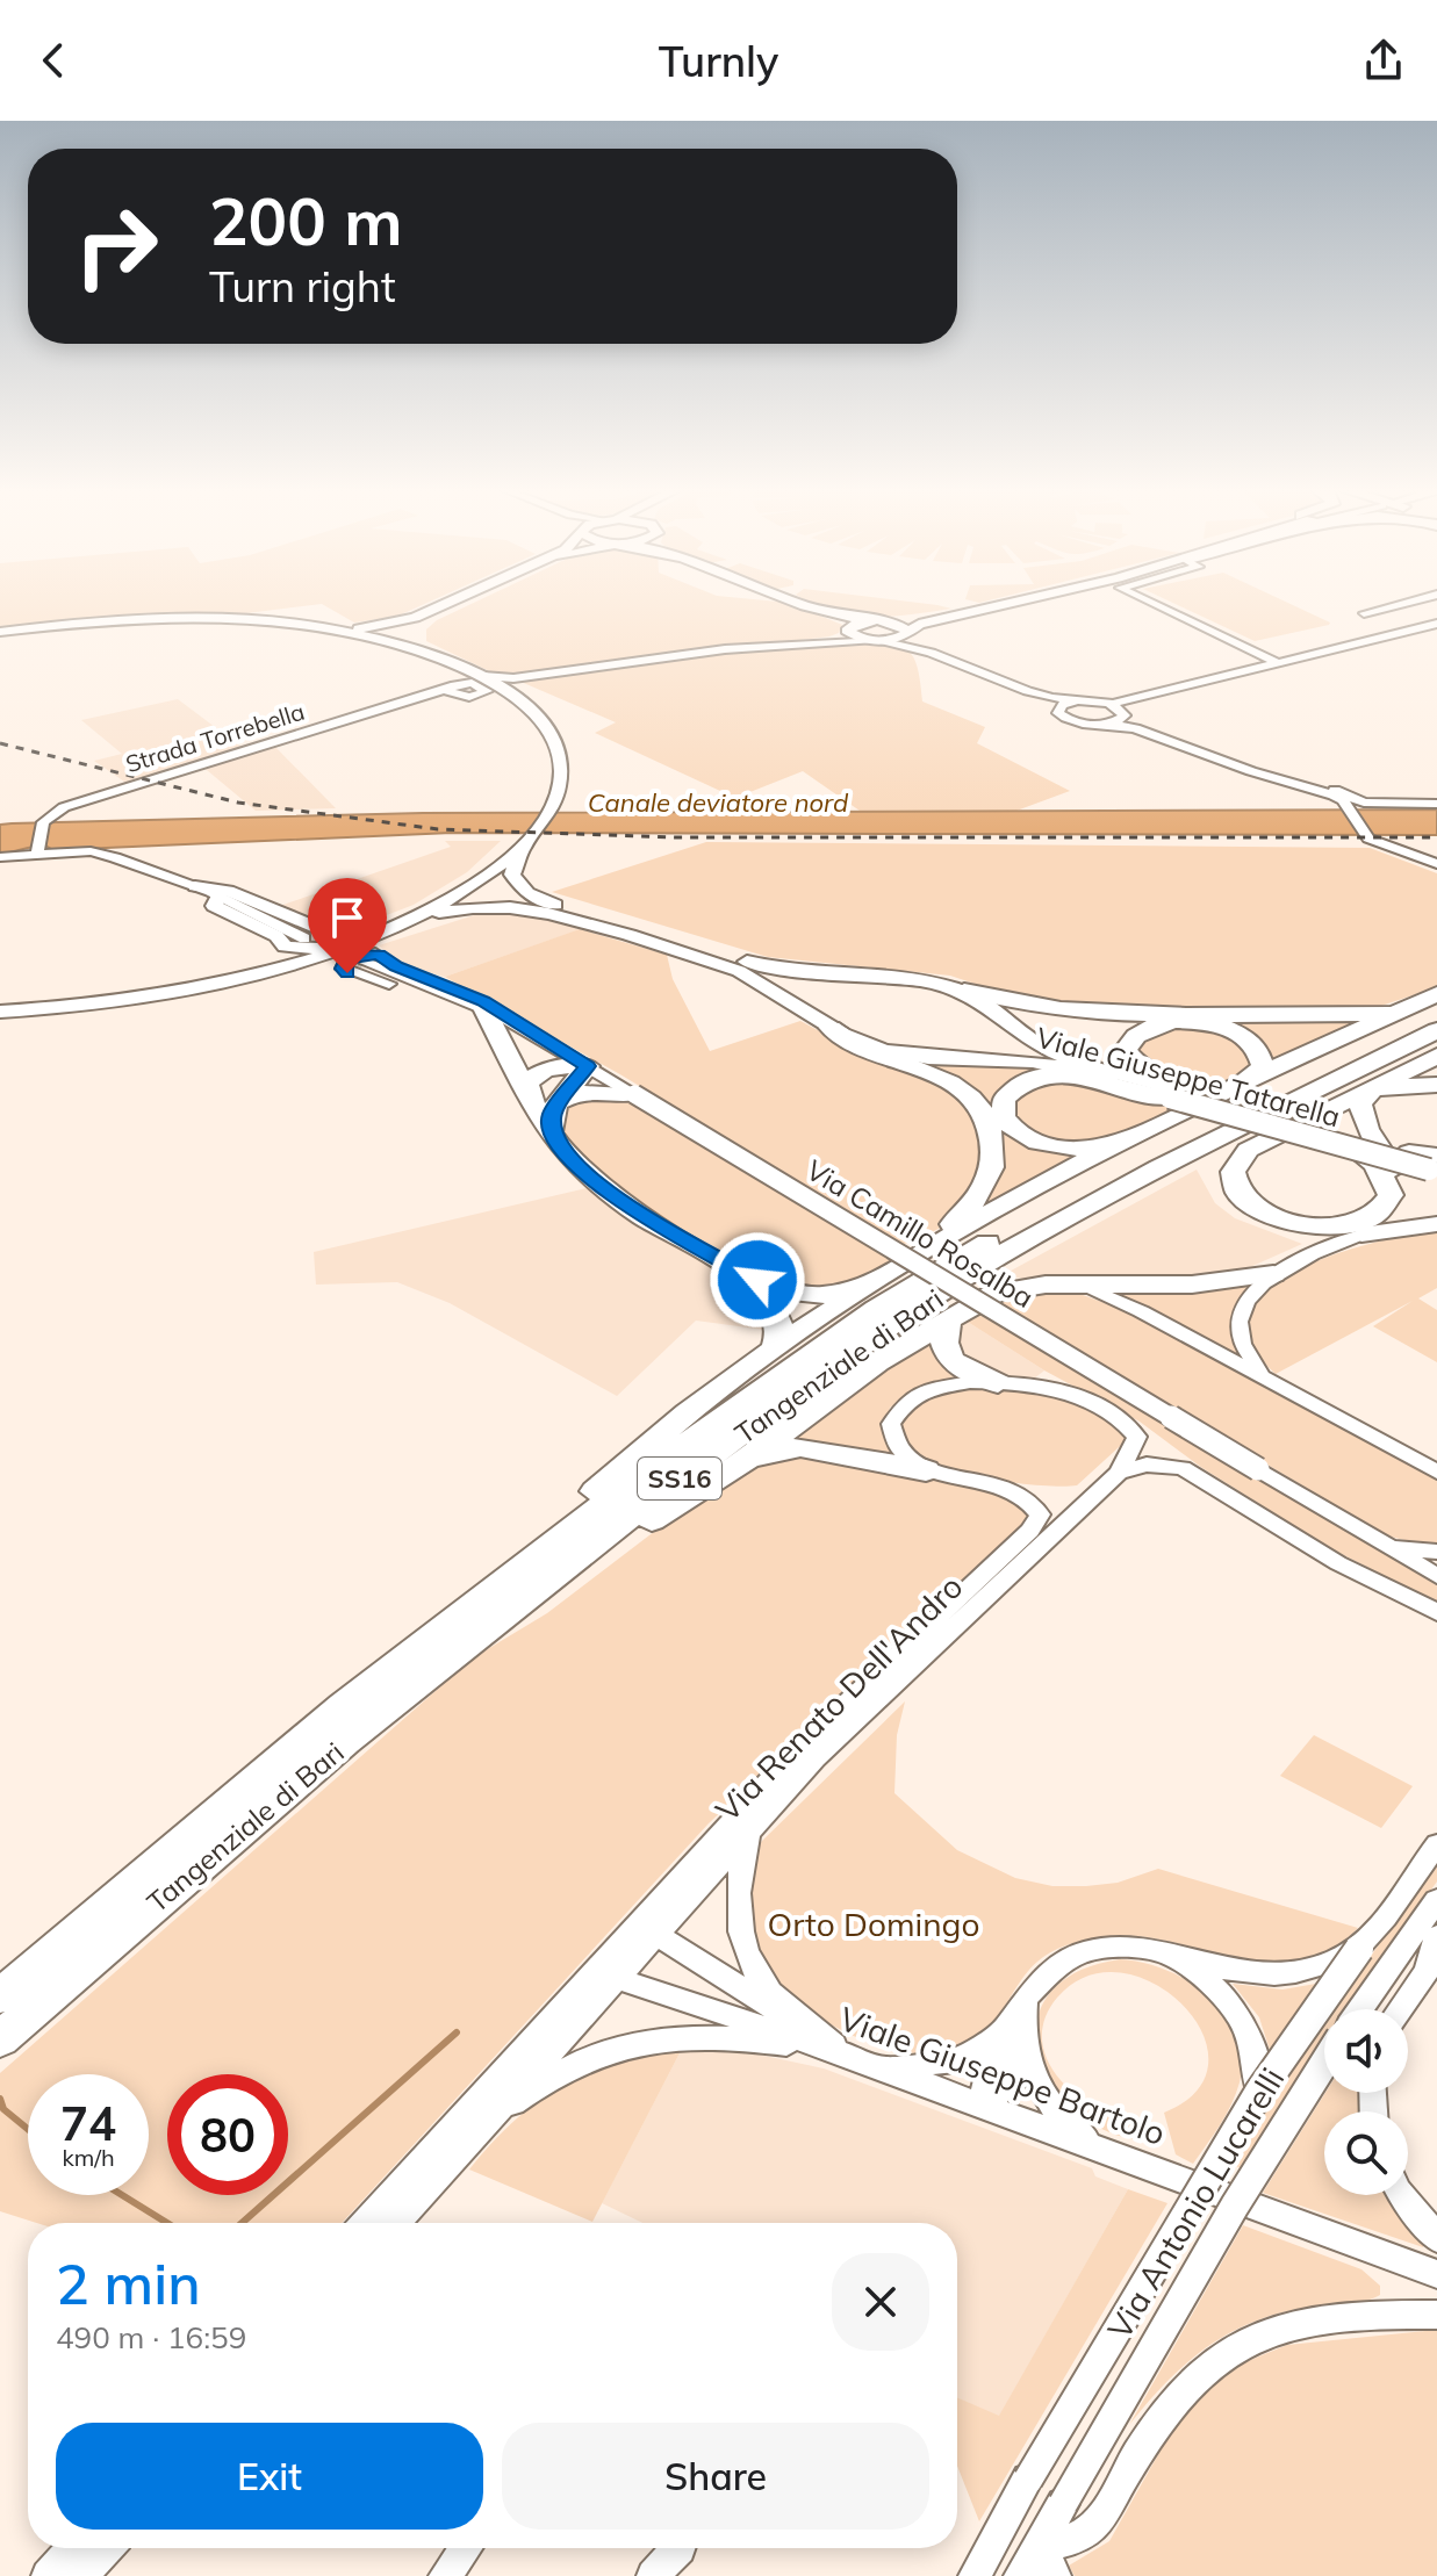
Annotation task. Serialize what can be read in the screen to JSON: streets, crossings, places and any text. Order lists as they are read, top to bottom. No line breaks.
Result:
{"streets":{"highway":["Tangenziale di Bari","SS16"],"main road":["Viale Giuseppe Tatarella"],"street":["Strada Torrebella","Via Camillo Rosalba","Via Renato Dell'Andro","Viale Giuseppe Bartolo","Via Antonio Lucarelli"]},"crossings":[["Via Renato Dell'Andro","Viale Giuseppe Bartolo"]],"water":["Canale deviatore nord"],"parks":["Orto Domingo"],"page":{"header":"Turnly","turn":["200 m","Turn right"],"speed":"74 km/h","limit":"80","heading":["2 min","490 m · 16:59"],"buttons":["Exit","Share"]}}
